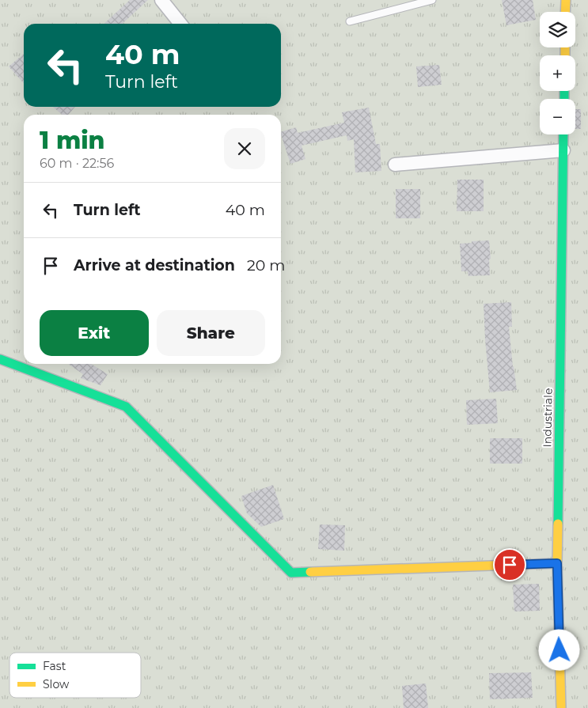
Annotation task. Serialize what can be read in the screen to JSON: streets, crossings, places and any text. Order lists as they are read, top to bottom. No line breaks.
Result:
{"streets":{"street":["Industriale"]},"legend":["Fast","Slow"],"page":{"map_buttons":["+","−"],"turn":["40 m","Turn left"],"heading":["1 min","60 m · 22:56"],"list":[{"name":"Turn left","value":"40 m"},{"name":"Arrive at destination","value":"20 m"}],"buttons":["Exit","Share"]}}
